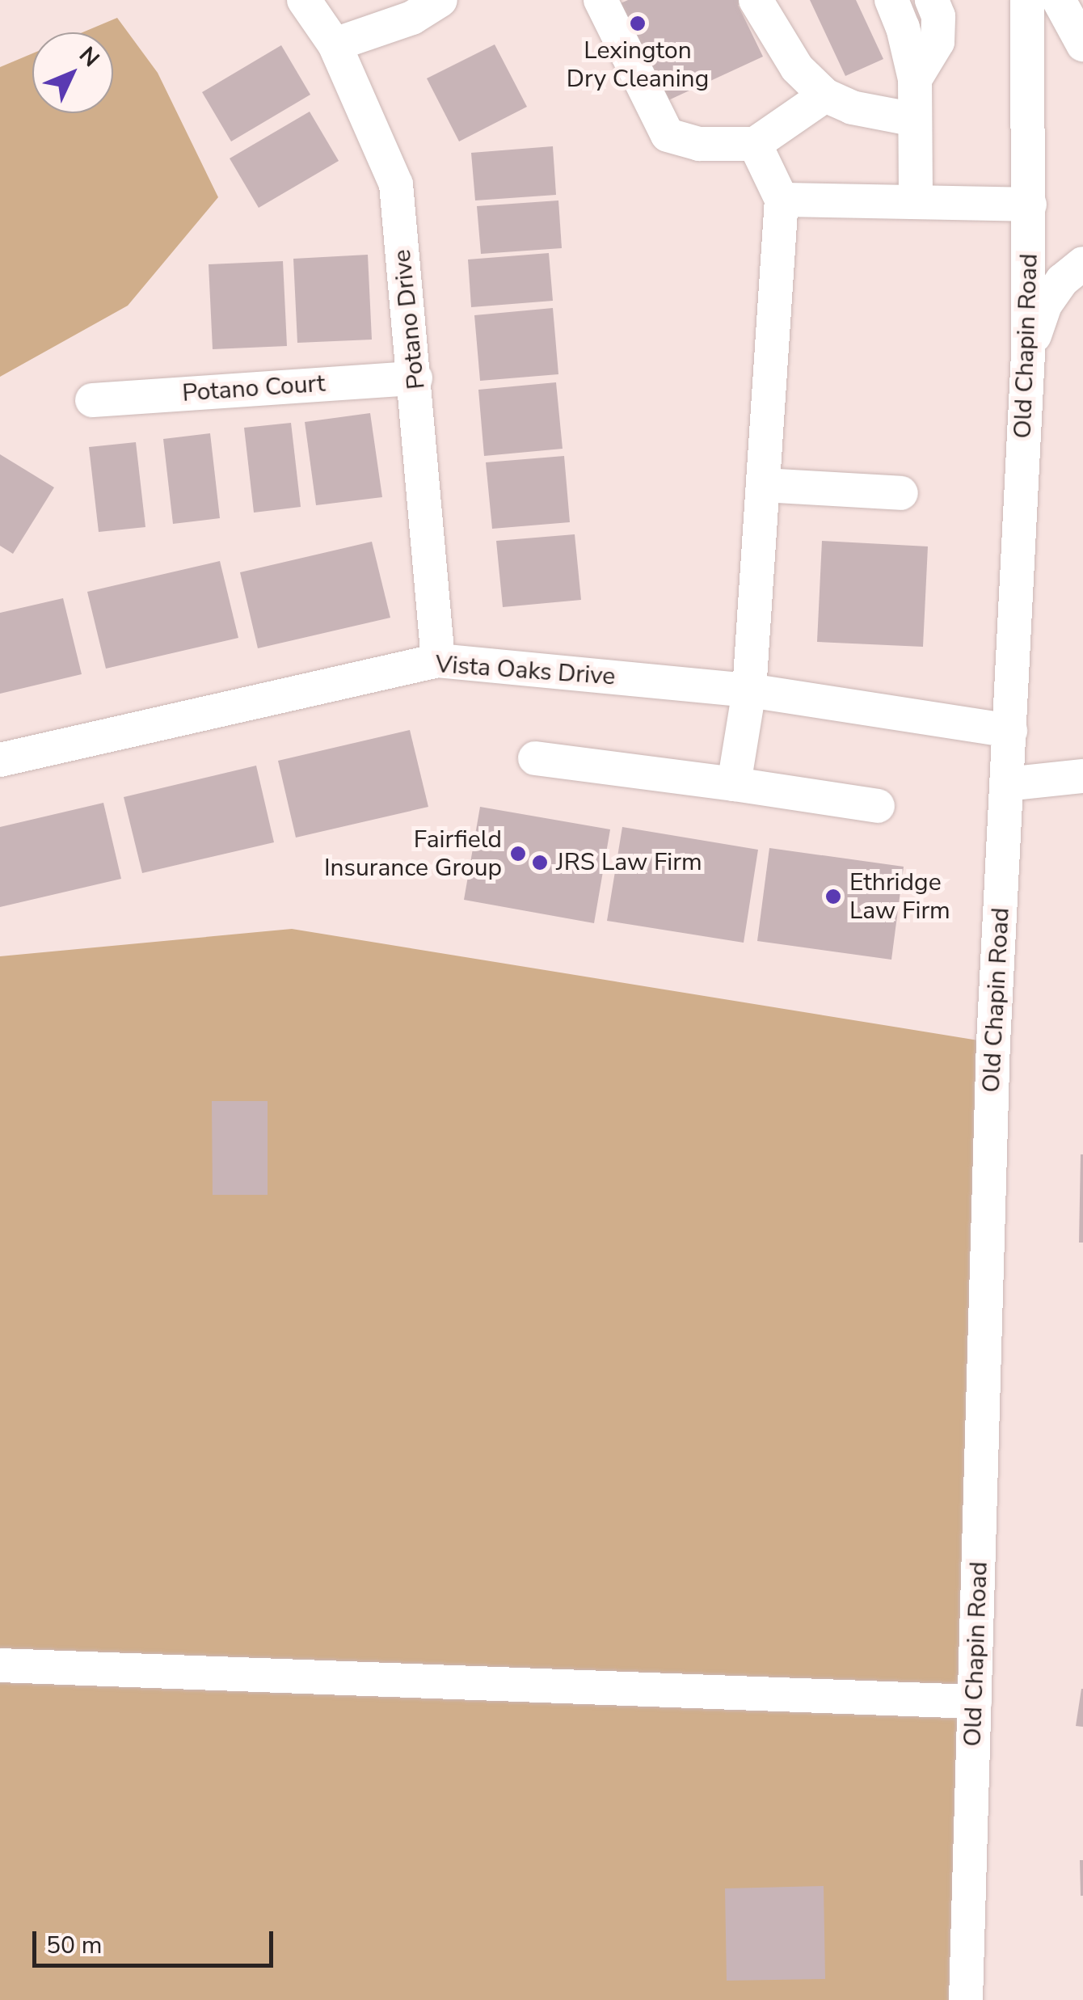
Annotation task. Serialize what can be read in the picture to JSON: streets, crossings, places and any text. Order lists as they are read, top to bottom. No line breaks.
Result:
{"streets":{"street":["Potano Drive","Old Chapin Road","Potano Court","Vista Oaks Drive"]},"crossings":[["Potano Drive","Potano Court"],["Potano Drive","Vista Oaks Drive"],["Old Chapin Road","Vista Oaks Drive"]],"places":["Lexington Dry Cleaning","Fairfield Insurance Group","JRS Law Firm","Ethridge Law Firm"],"scale_bar":"50 m","north":"top right"}
